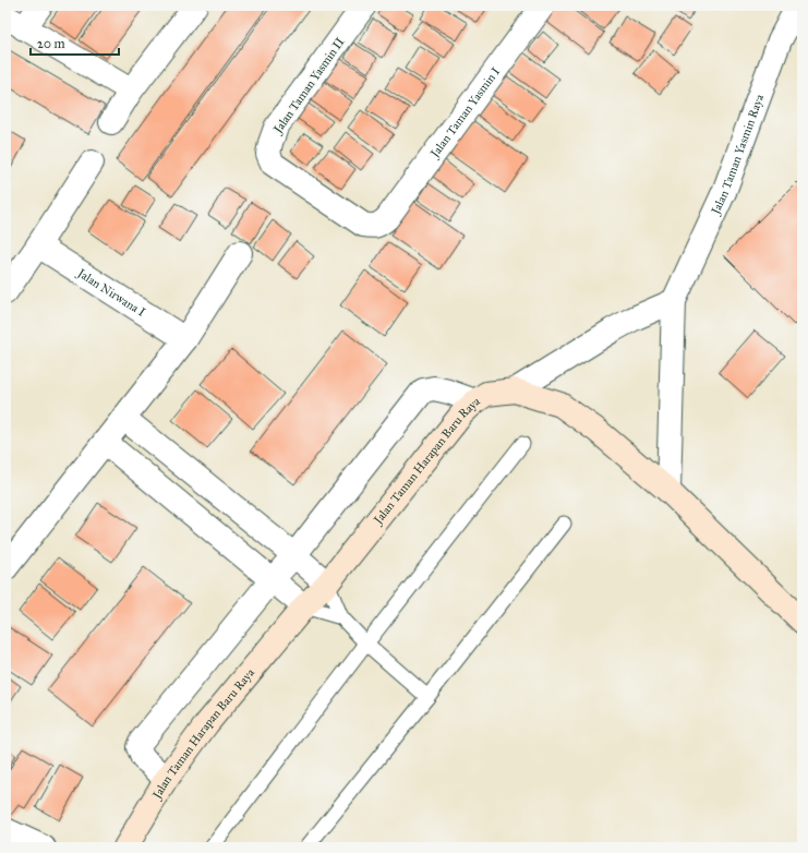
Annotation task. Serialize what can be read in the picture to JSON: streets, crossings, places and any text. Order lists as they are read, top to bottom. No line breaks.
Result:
{"streets":{"street":["Jalan Taman Yasmin II","Jalan Taman Yasmin I","Jalan Taman Yasmin Raya","Jalan Nirwana I","Jalan Taman Harapan Baru Raya"]},"crossings":[["Jalan Taman Yasmin II","Jalan Taman Yasmin I"],["Jalan Taman Yasmin Raya","Jalan Taman Harapan Baru Raya"]],"scale_bar":"20 m"}
